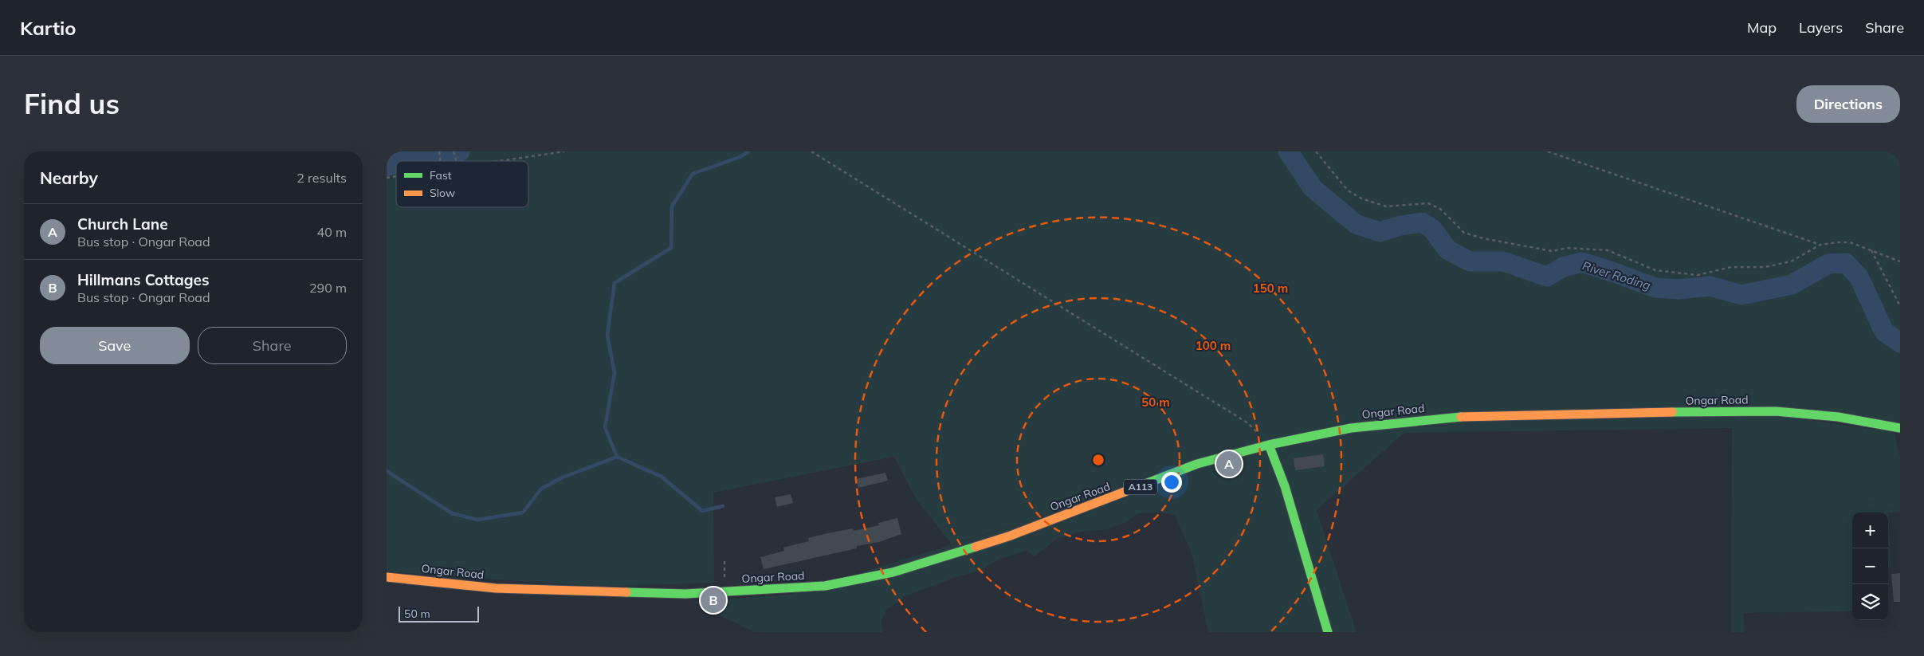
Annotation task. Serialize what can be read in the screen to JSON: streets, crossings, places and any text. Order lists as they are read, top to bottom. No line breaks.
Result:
{"streets":{"main road":["Ongar Road","A113"]},"water":["River Roding"],"legend":["Fast","Slow"],"scale_bar":"50 m","page":{"header":"Kartio","nav":["Map","Layers","Share"],"buttons":["Directions",["Save","Share"]],"title":"Find us","heading":["Nearby","2 results"],"list":[{"mark":"A","name":"Church Lane","note":"Bus stop · Ongar Road","value":"40 m"},{"mark":"B","name":"Hillmans Cottages","note":"Bus stop · Ongar Road","value":"290 m"}],"pins":["A","B"],"map_buttons":["+","−"],"scale":"50 m"},"rings":["150 m","100 m","50 m"]}
